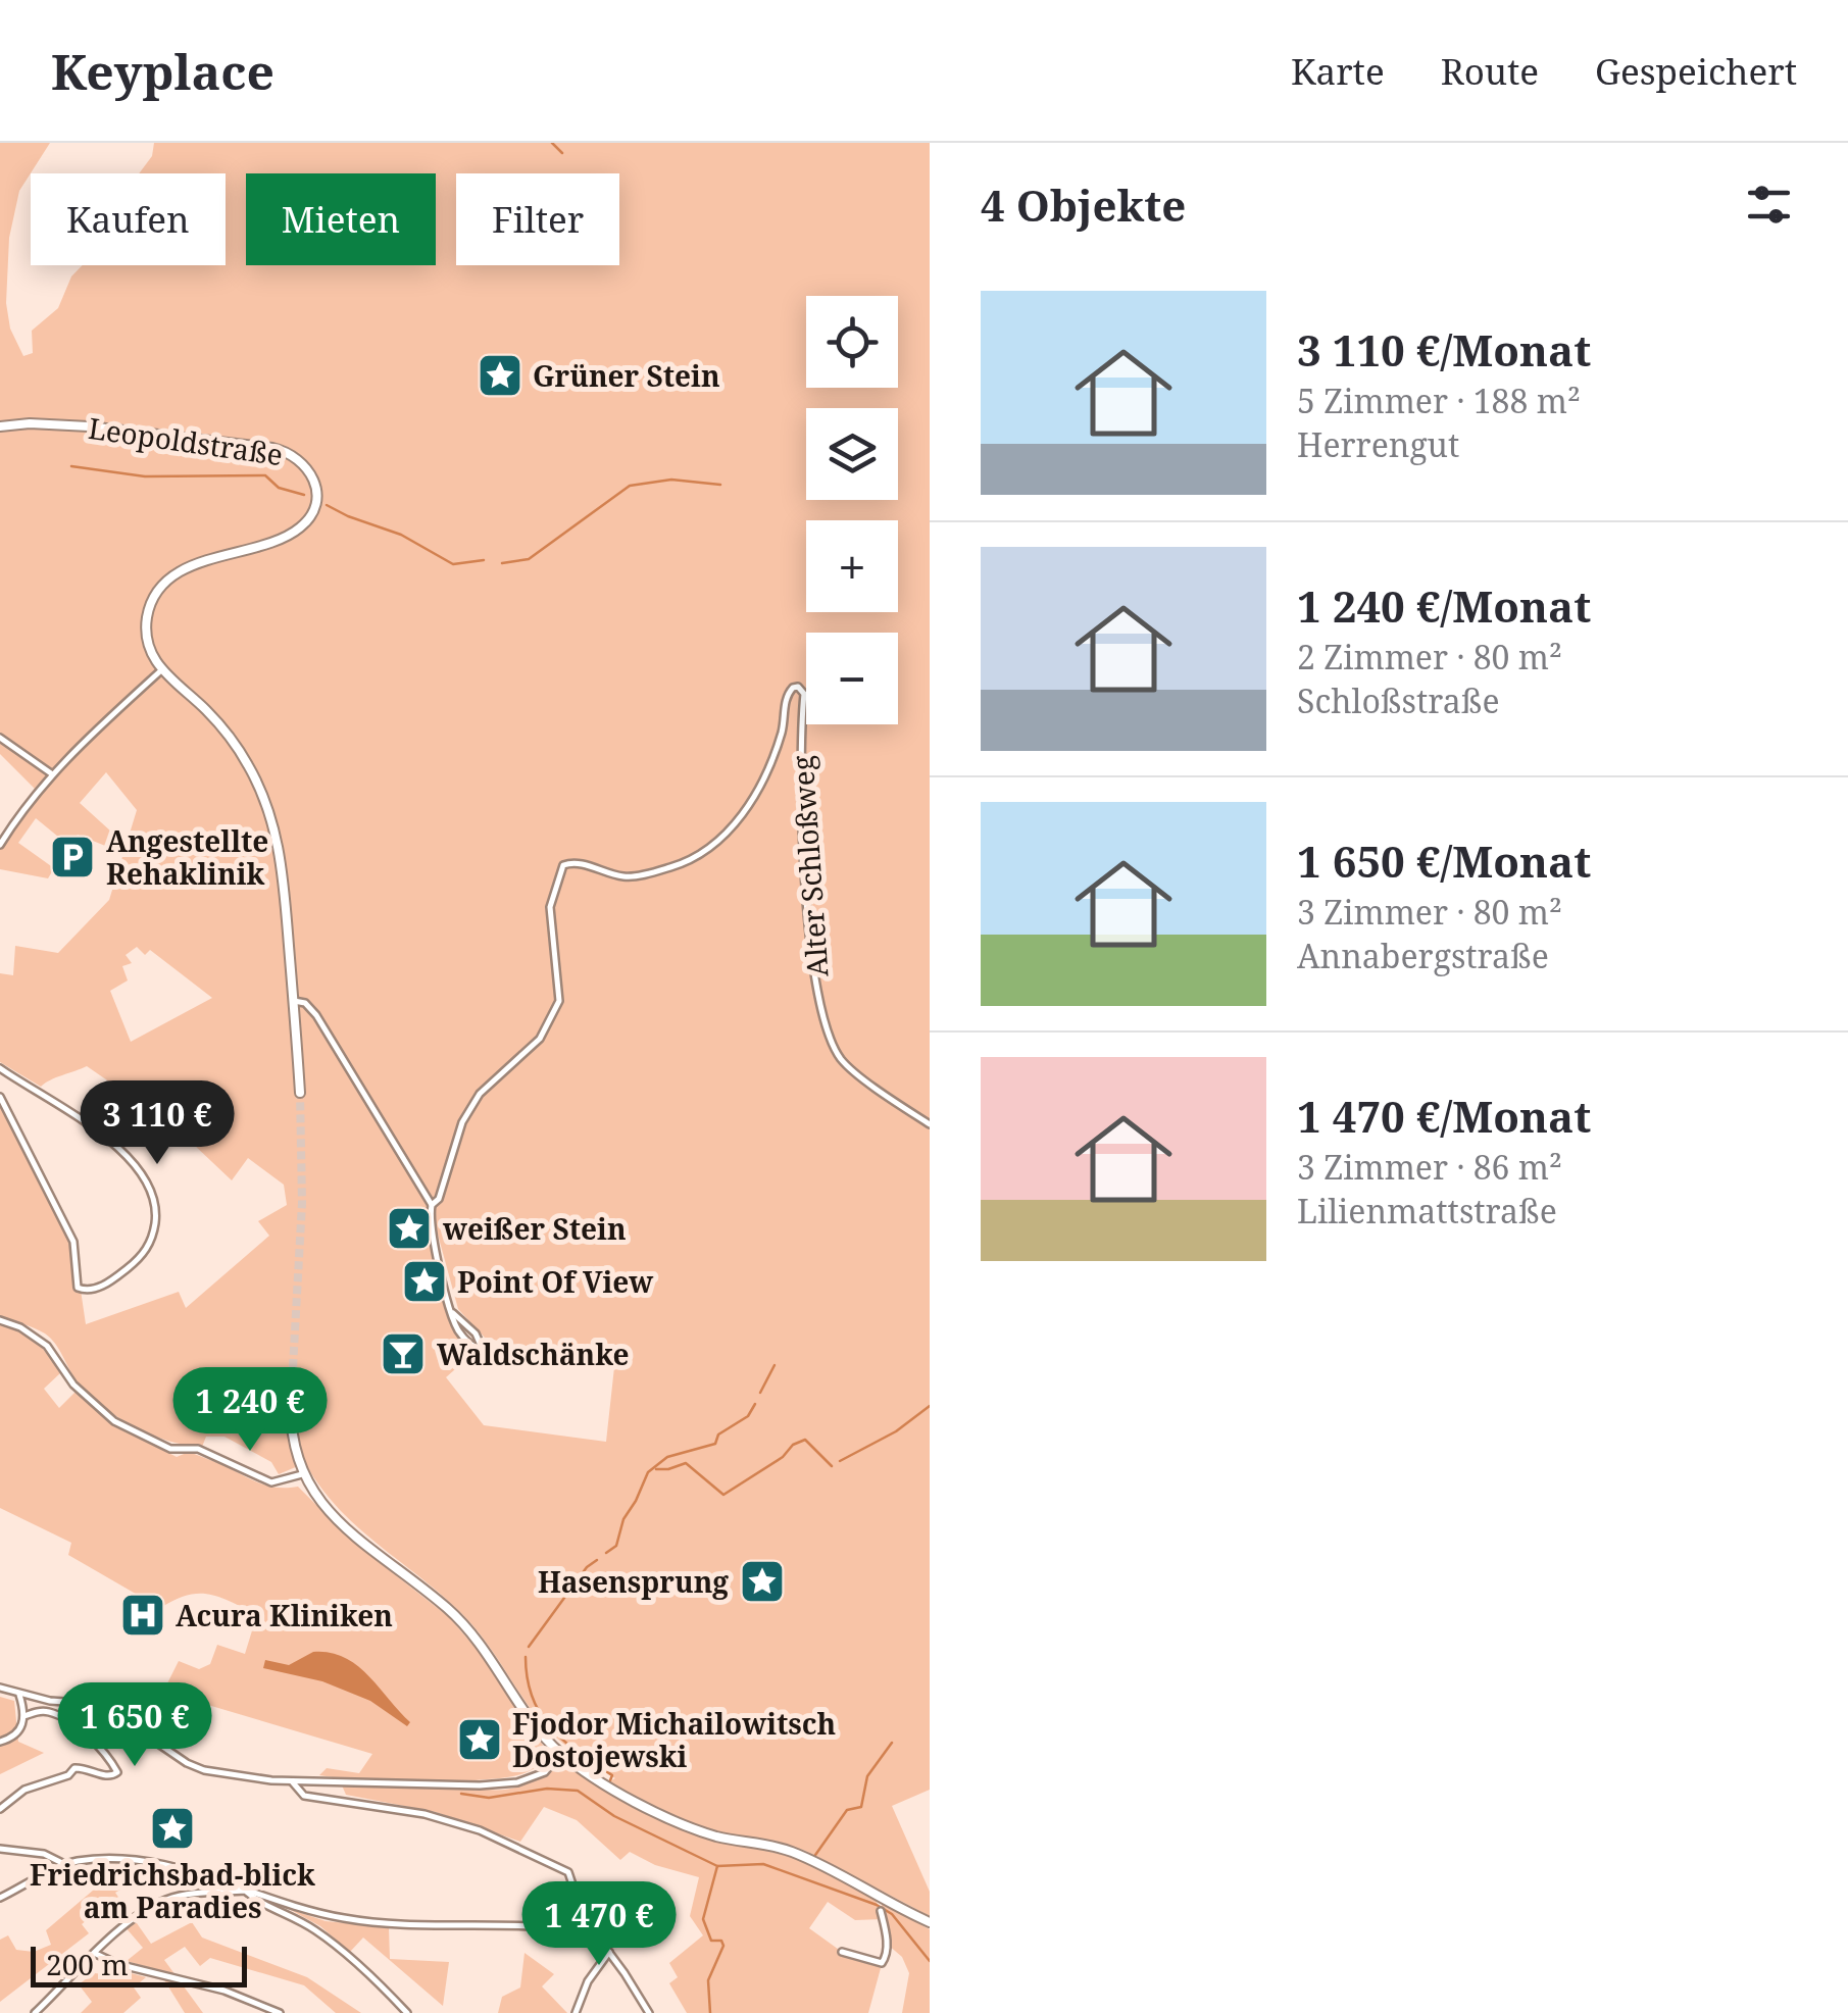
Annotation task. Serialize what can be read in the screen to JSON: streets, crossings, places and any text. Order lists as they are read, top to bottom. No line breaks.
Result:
{"streets":{"main road":["Leopoldstraße"],"street":["Alter Schloßweg"]},"places":{"place":["Grüner Stein","weißer Stein","Point Of View","Hasensprung","Fjodor Michailowitsch Dostojewski","Friedrichsbad-blick am Paradies"],"parking":["Angestellte Rehaklinik"],"bar":["Waldschänke"],"hospital":["Acura Kliniken"]},"scale_bar":"200 m","page":{"header":"Keyplace","nav":["Karte","Route","Gespeichert"],"heading":"4 Objekte","chip":["Kaufen","Mieten","Filter"],"list":[{"name":"3 110 €/Monat","note":"5 Zimmer · 188 m² · Herrengut"},{"name":"1 240 €/Monat","note":"2 Zimmer · 80 m² · Schloßstraße"},{"name":"1 650 €/Monat","note":"3 Zimmer · 80 m² · Annabergstraße"},{"name":"1 470 €/Monat","note":"3 Zimmer · 86 m² · Lilienmattstraße"}],"map_buttons":["+","−"],"price":["3 110 €","1 240 €","1 650 €","1 470 €"],"scale":"200 m"}}
